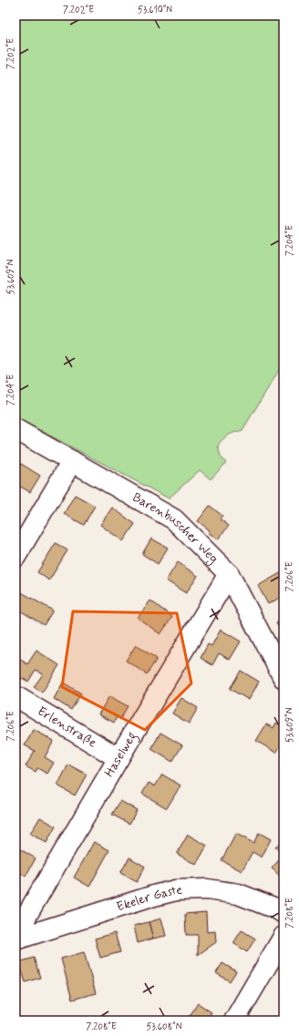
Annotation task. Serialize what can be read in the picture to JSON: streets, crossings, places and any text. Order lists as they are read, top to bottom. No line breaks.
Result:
{"streets":{"street":["Barenbuscher Weg","Erlenstraße","Haselweg","Ekeler Gaste"]},"crossings":[["Barenbuscher Weg","Haselweg"],["Erlenstraße","Haselweg"],["Haselweg","Ekeler Gaste"]],"coordinates":["7.202°E","53.610°N","7.204°E","53.609°N","7.206°E","7.208°E","53.608°N"]}
